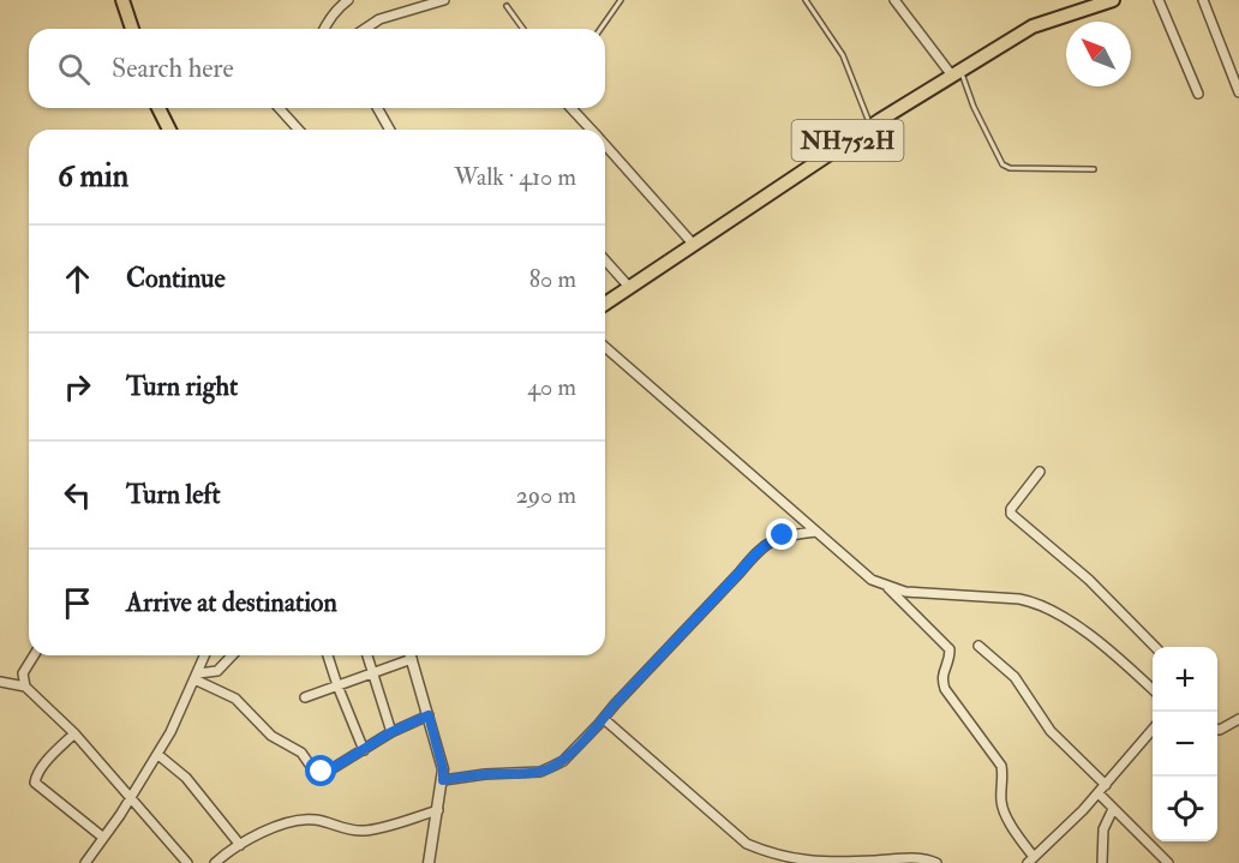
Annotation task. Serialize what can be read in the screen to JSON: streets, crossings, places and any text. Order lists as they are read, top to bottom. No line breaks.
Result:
{"streets":{"highway":["NH752H"]},"north":"top left","page":{"search":"Search here","heading":["6 min","Walk · 410 m"],"list":[["Continue","80 m"],["Turn right","40 m"],["Turn left","290 m"],"Arrive at destination"],"map_buttons":["+","−"]}}
